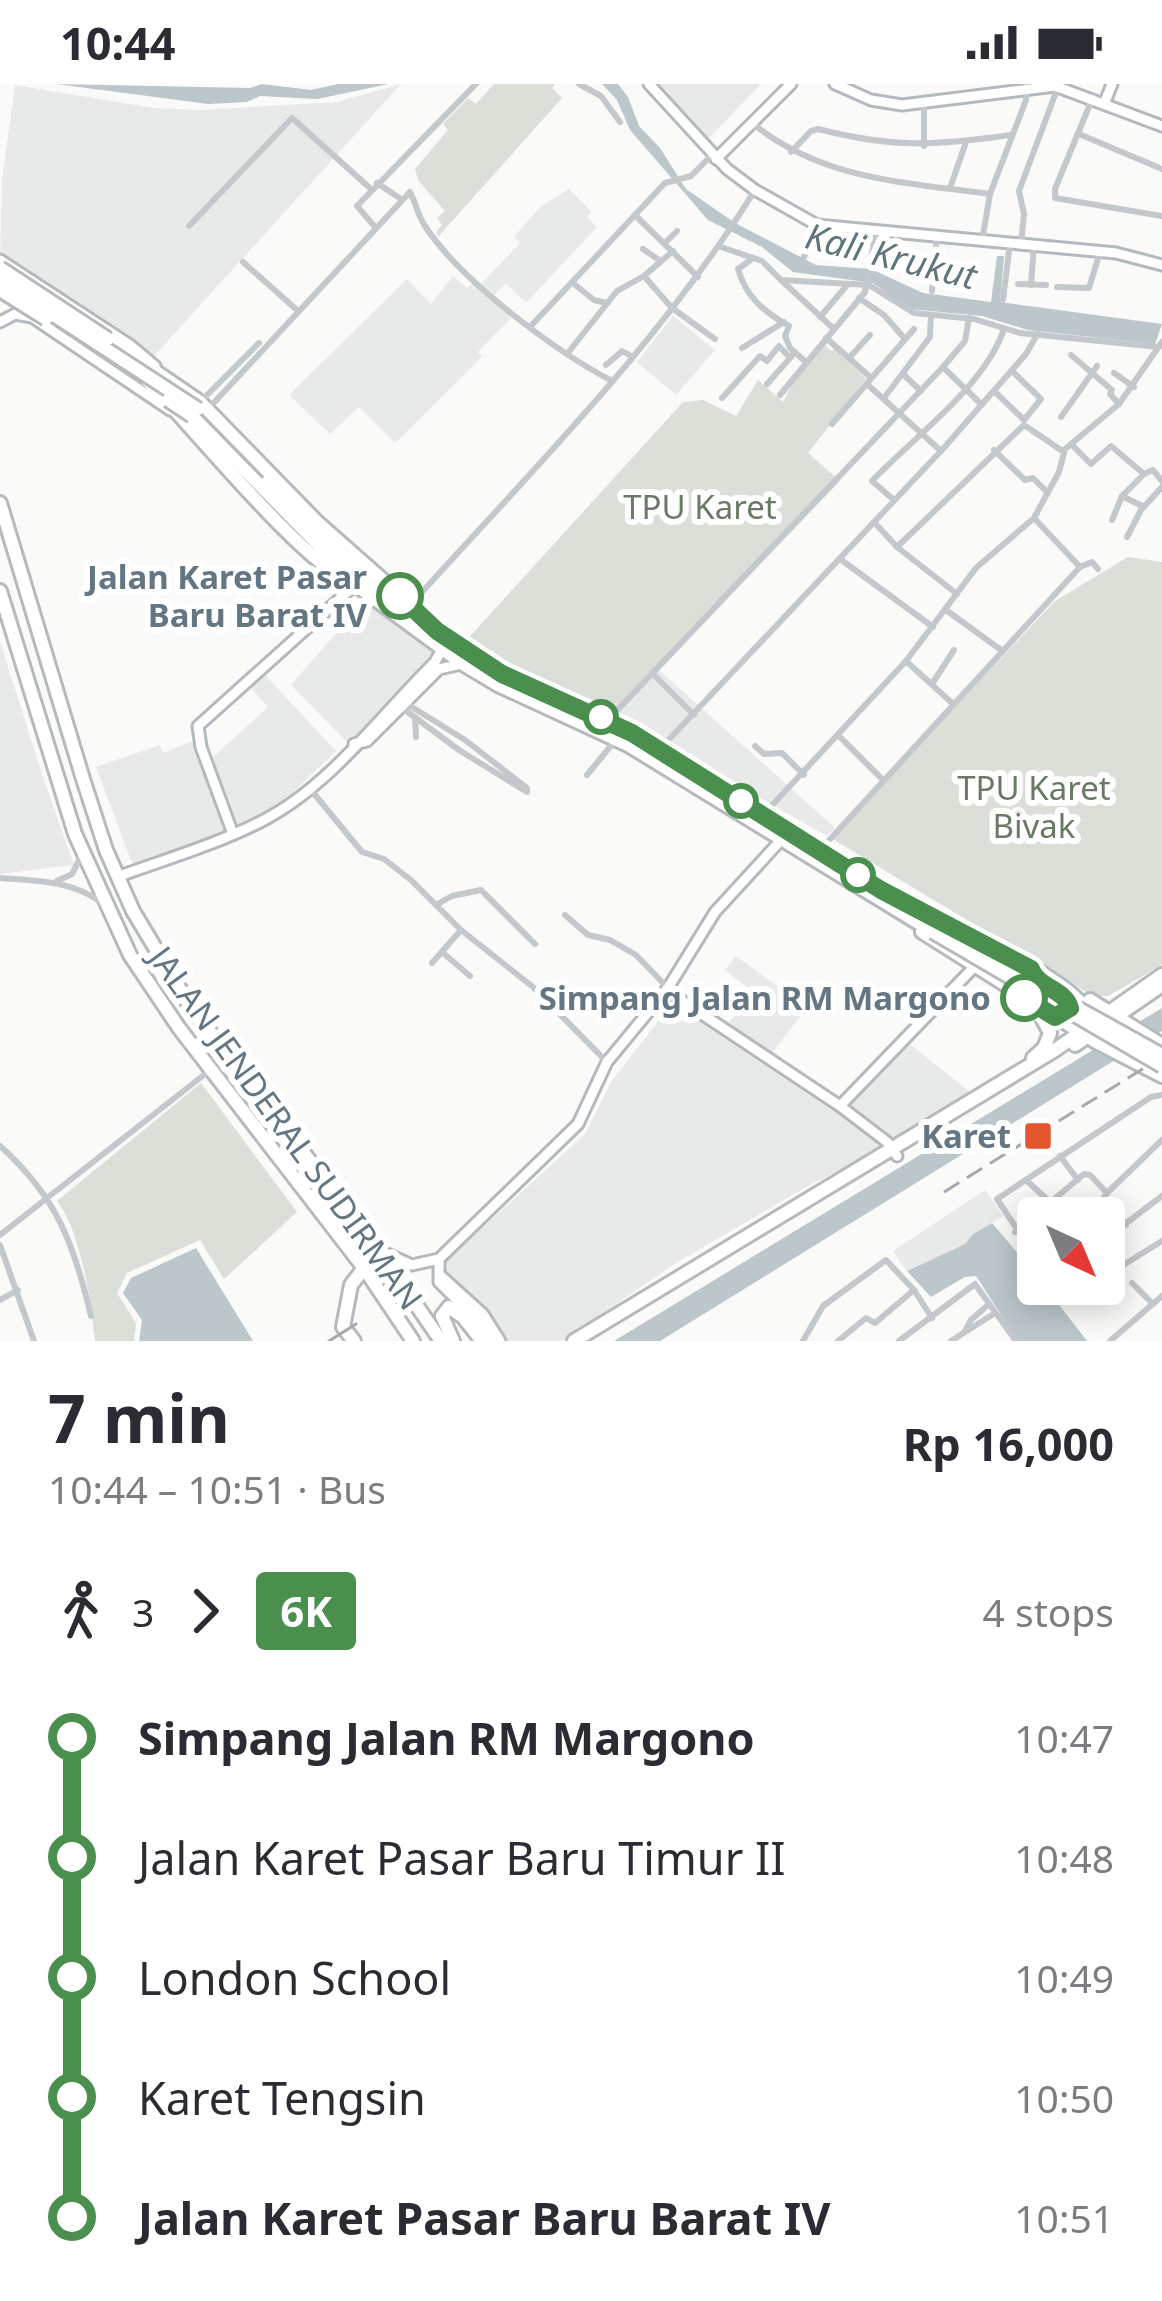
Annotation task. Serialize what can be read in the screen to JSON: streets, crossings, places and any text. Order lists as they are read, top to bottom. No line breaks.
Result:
{"streets":{"main road":["JALAN JENDERAL SUDIRMAN"]},"water":["Kali Krukut"],"parks":["TPU Karet","TPU Karet Bivak"],"places":{"other":["Jalan Karet Pasar Baru Barat IV","Simpang Jalan RM Margono"],"transit":["Karet"]},"lines":["bus line 6K"],"north":"bottom right","page":{"status":"10:44","heading":["7 min","10:44 – 10:51 · Bus","Rp 16,000"],"legs":["3","6K","4 stops"],"list":[{"name":"Simpang Jalan RM Margono","value":"10:47"},{"name":"Jalan Karet Pasar Baru Timur II","value":"10:48"},{"name":"London School","value":"10:49"},{"name":"Karet Tengsin","value":"10:50"},{"name":"Jalan Karet Pasar Baru Barat IV","value":"10:51"}]}}
